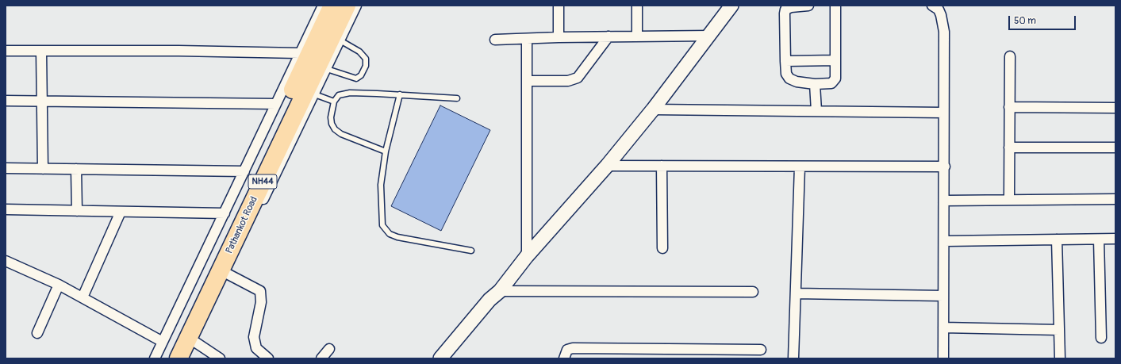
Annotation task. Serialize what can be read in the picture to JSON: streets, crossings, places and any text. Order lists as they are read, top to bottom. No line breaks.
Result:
{"streets":{"highway":["NH44","Pathankot Road"]},"scale_bar":"50 m"}
